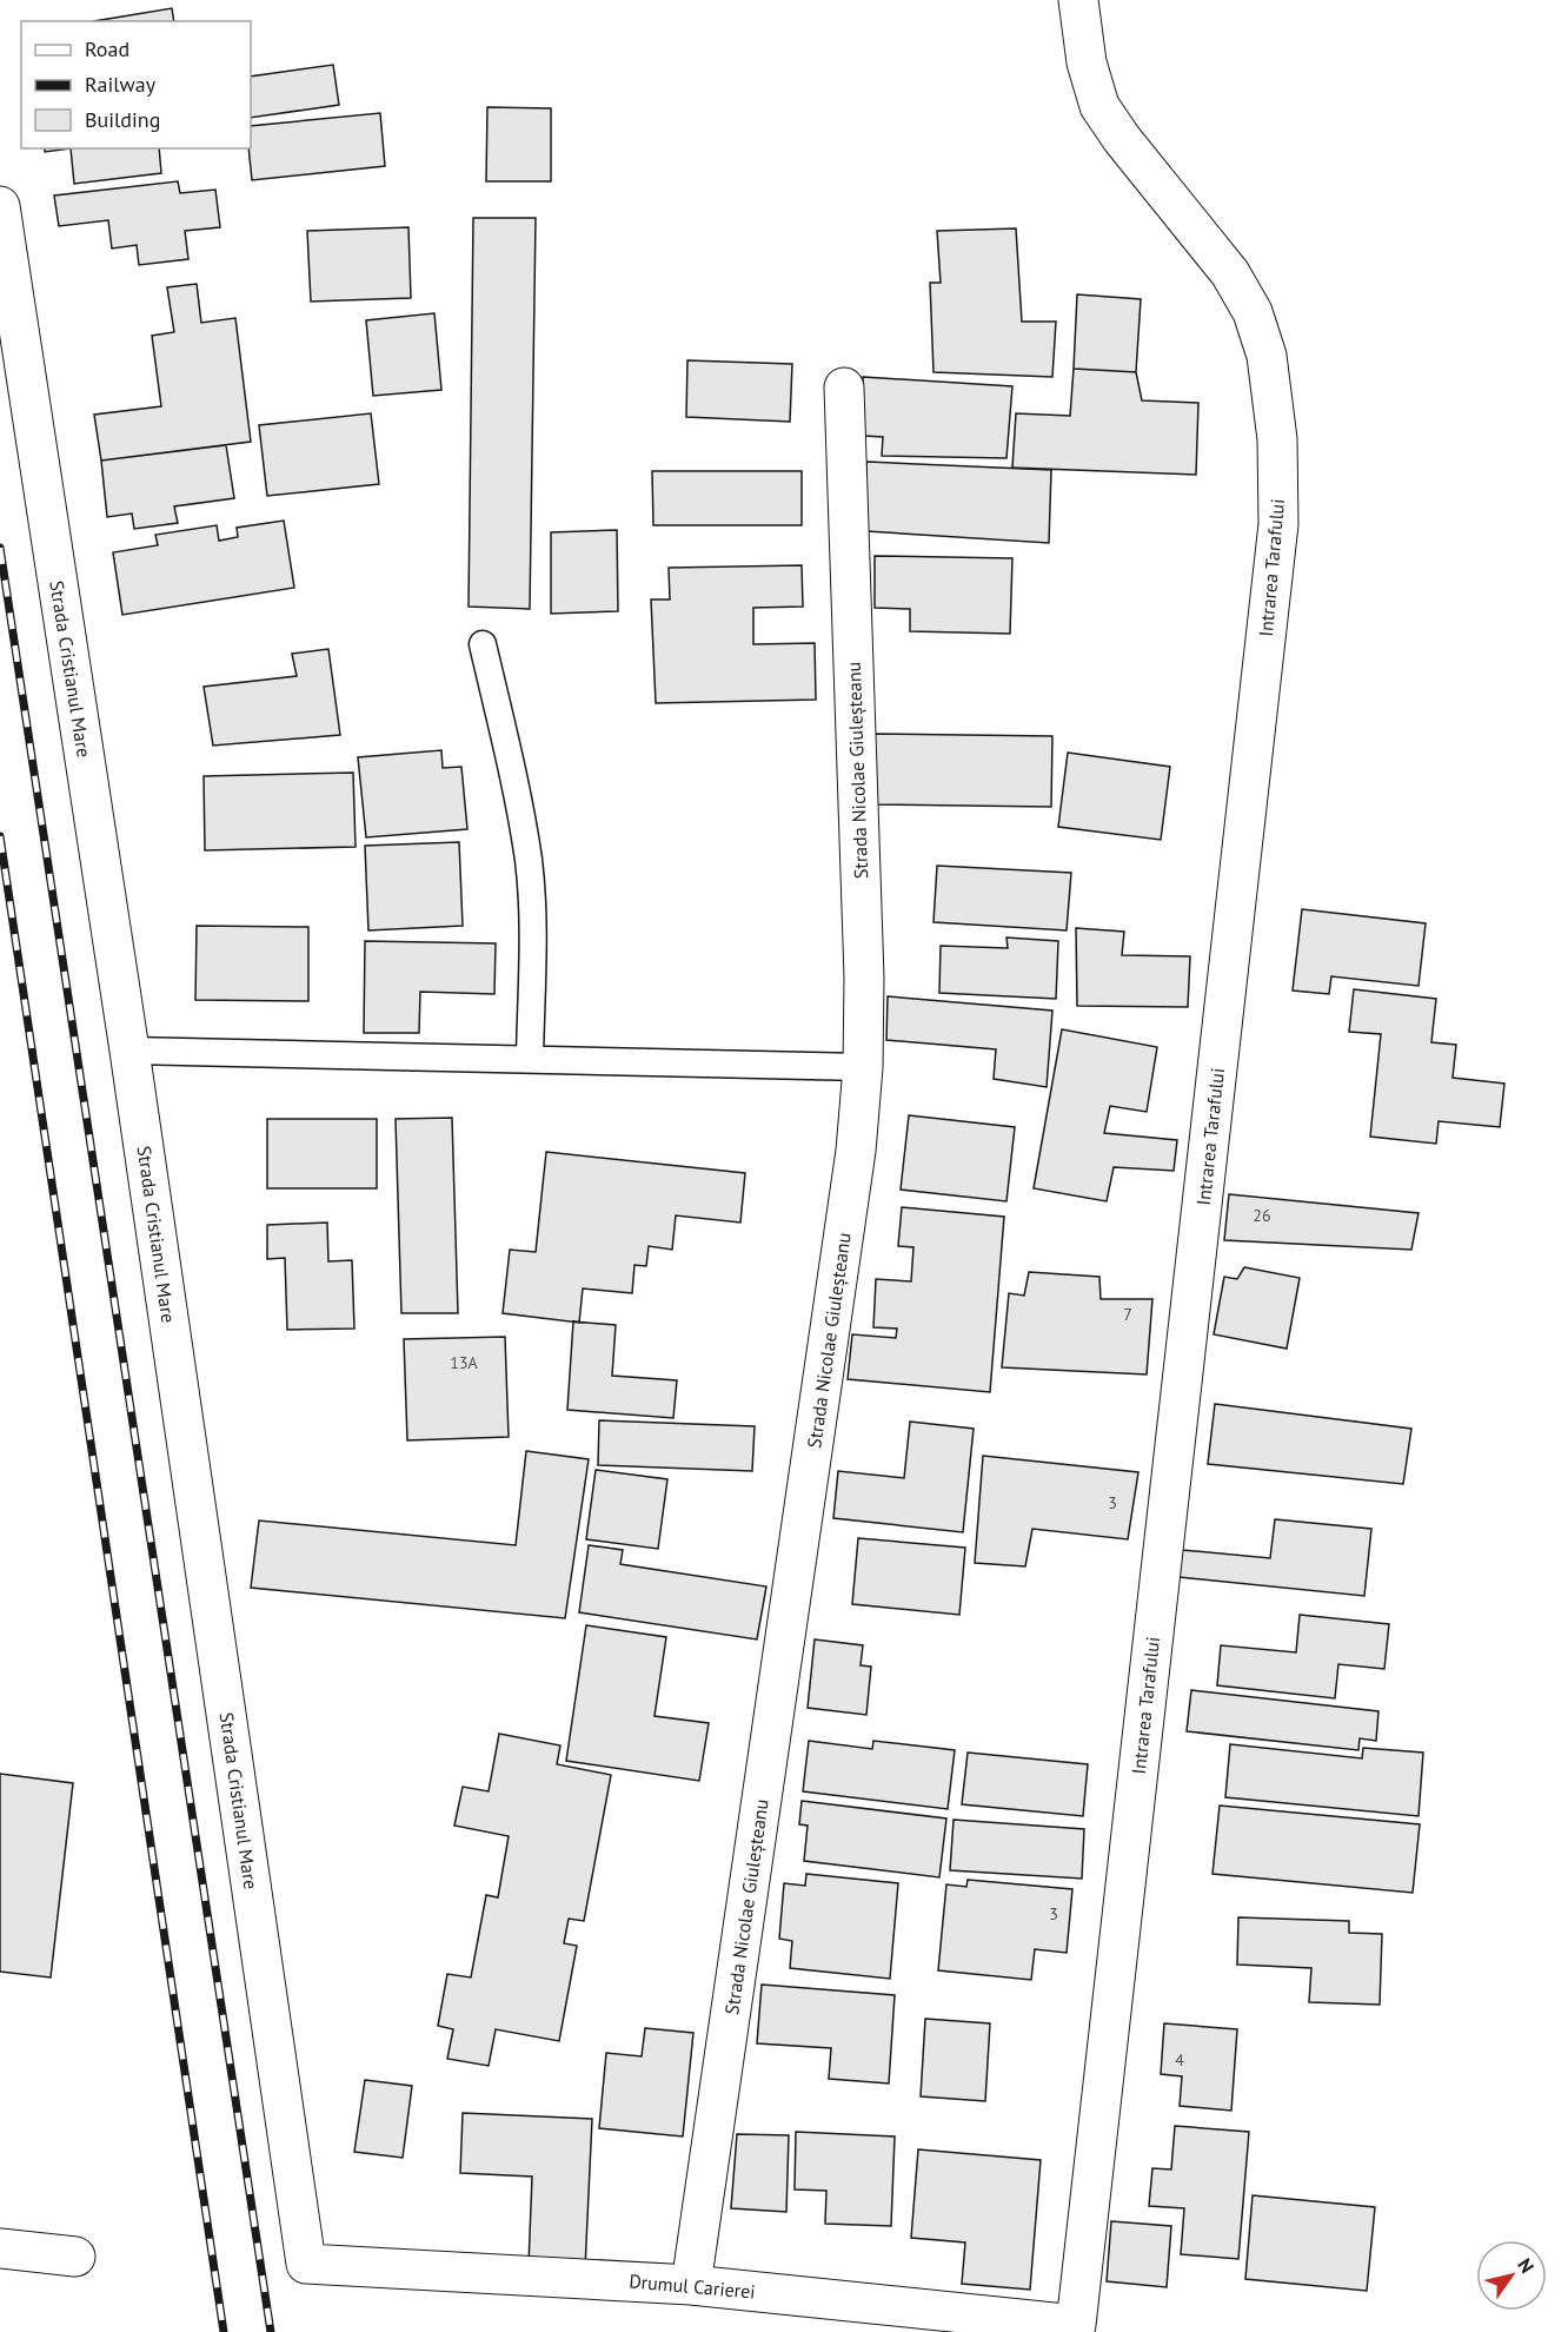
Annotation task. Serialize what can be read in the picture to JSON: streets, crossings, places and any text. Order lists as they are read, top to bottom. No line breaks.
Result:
{"streets":{"street":["Intrarea Tarafului","Strada Cristianul Mare","Strada Nicolae Giuleșteanu","Drumul Carierei"]},"crossings":[["Intrarea Tarafului","Drumul Carierei"],["Strada Cristianul Mare","Drumul Carierei"],["Strada Nicolae Giuleșteanu","Drumul Carierei"]],"house_numbers":["26","7","13A","3","3","4"],"legend":["Road","Railway","Building"],"north":"top right"}
